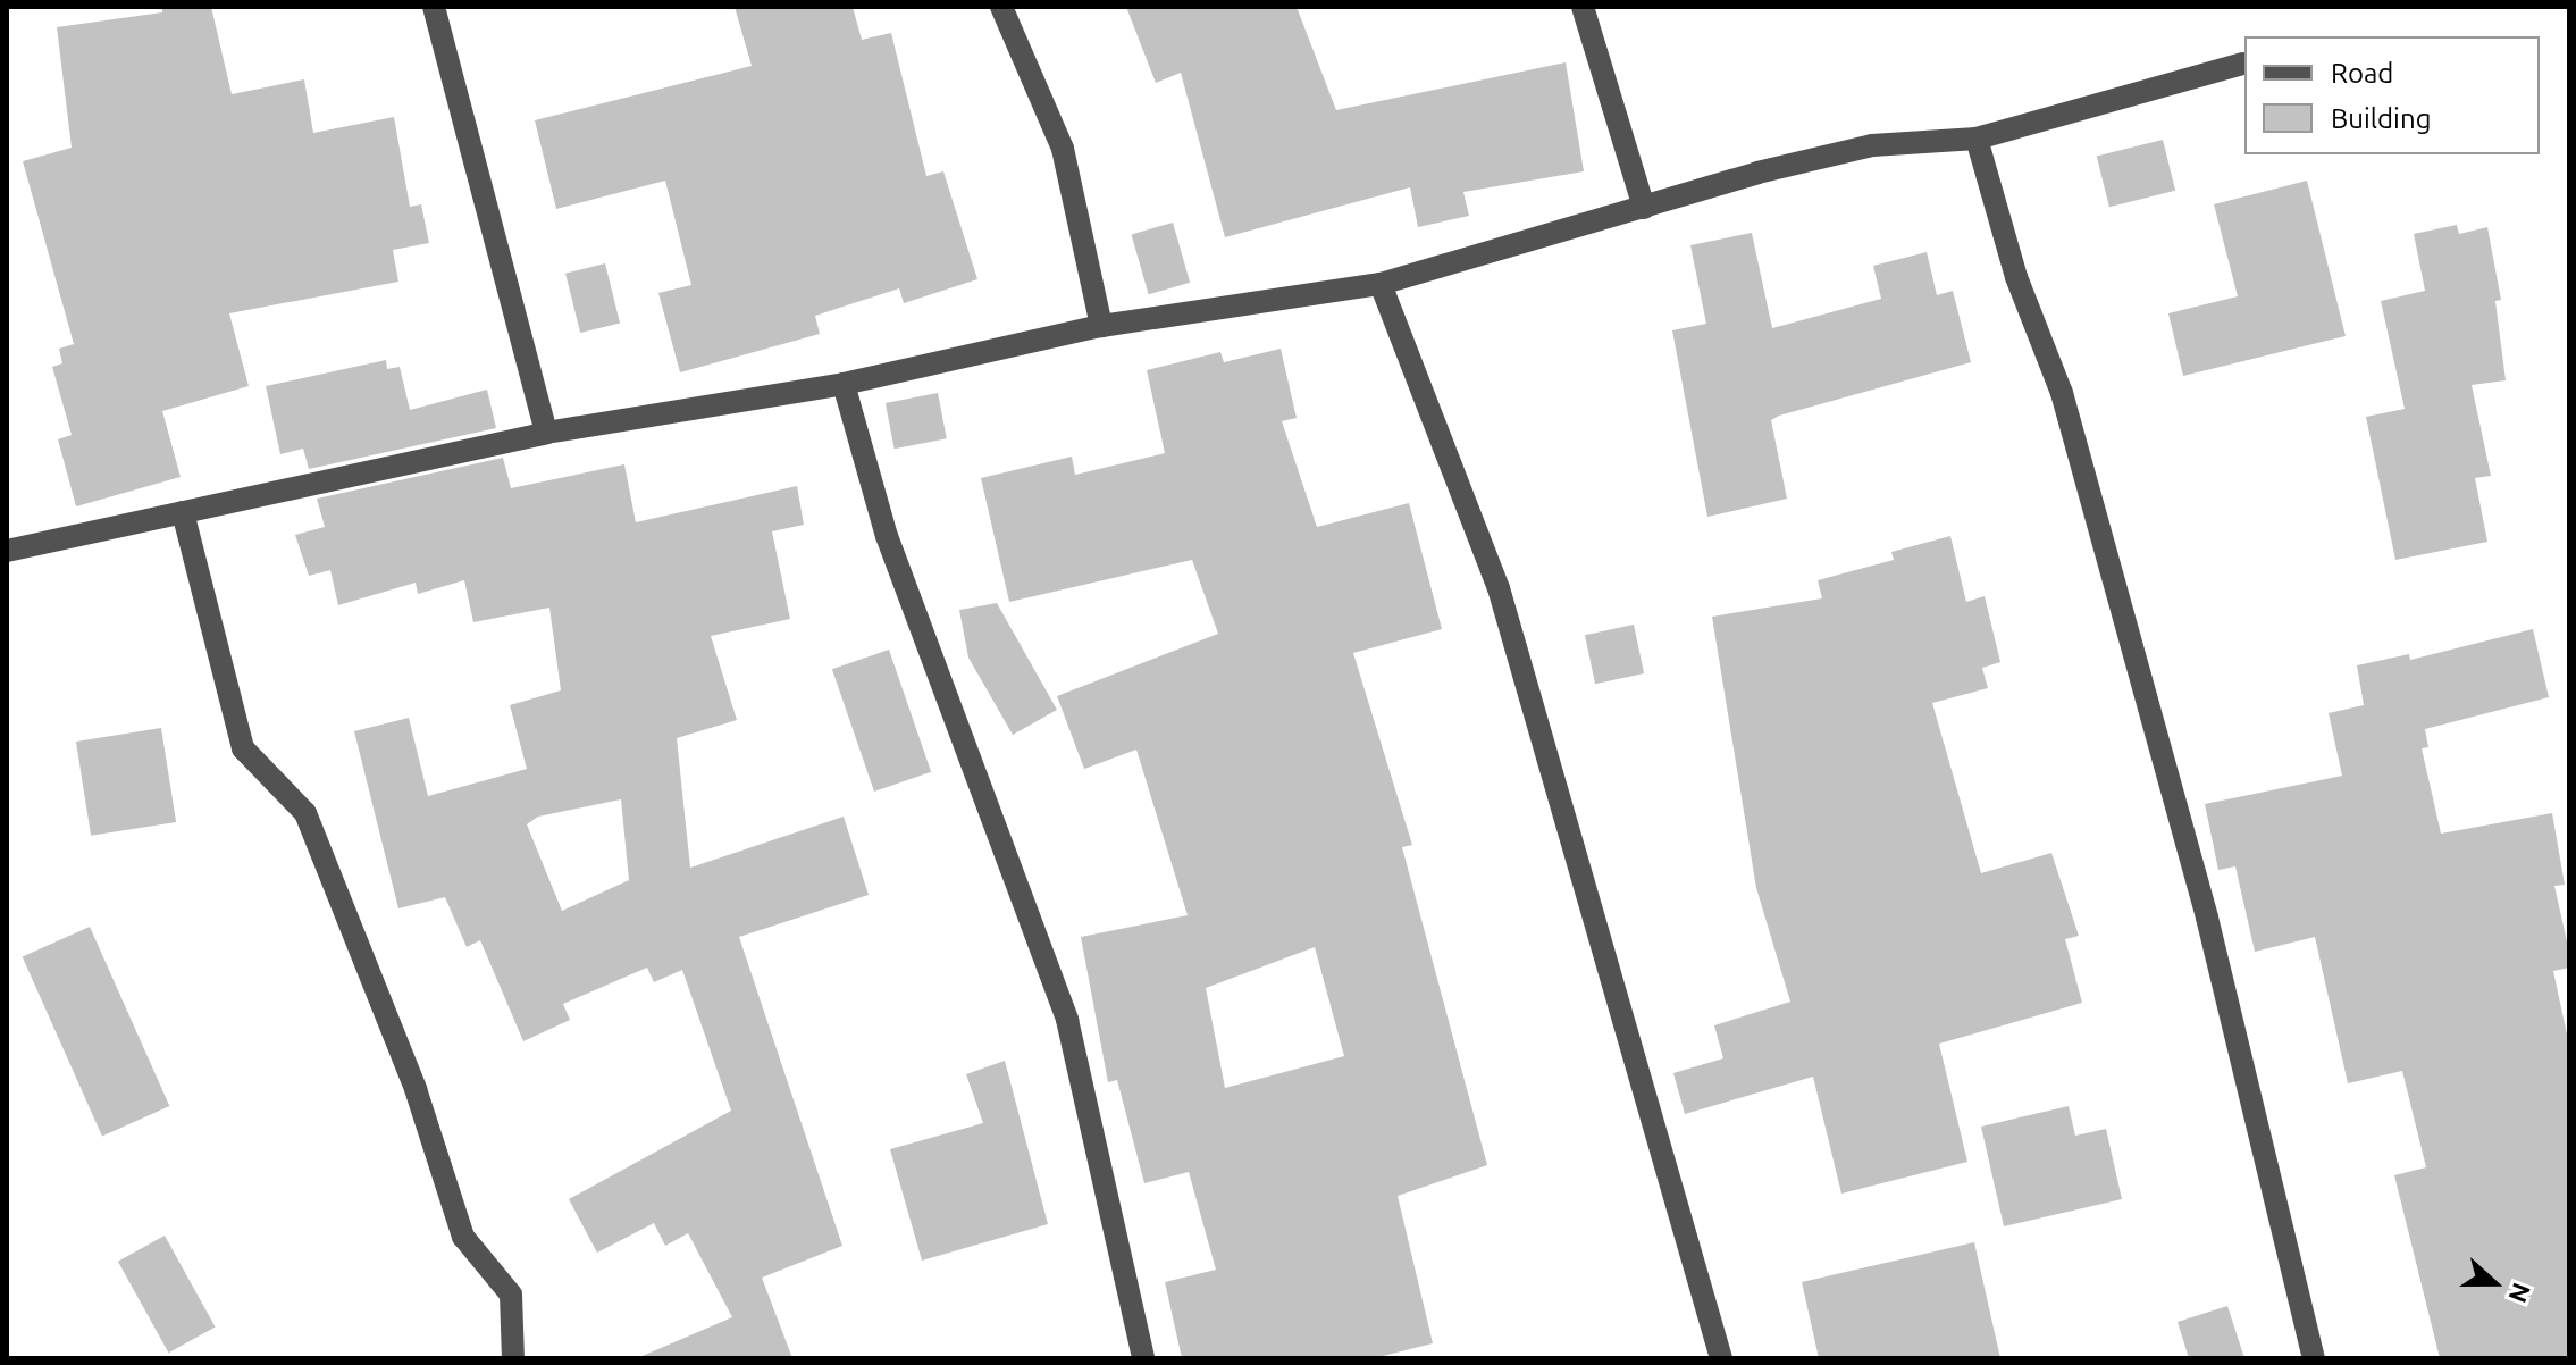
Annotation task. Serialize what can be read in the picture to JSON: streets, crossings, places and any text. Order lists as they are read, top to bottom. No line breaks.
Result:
{"legend":["Road","Building"],"north":"right"}
